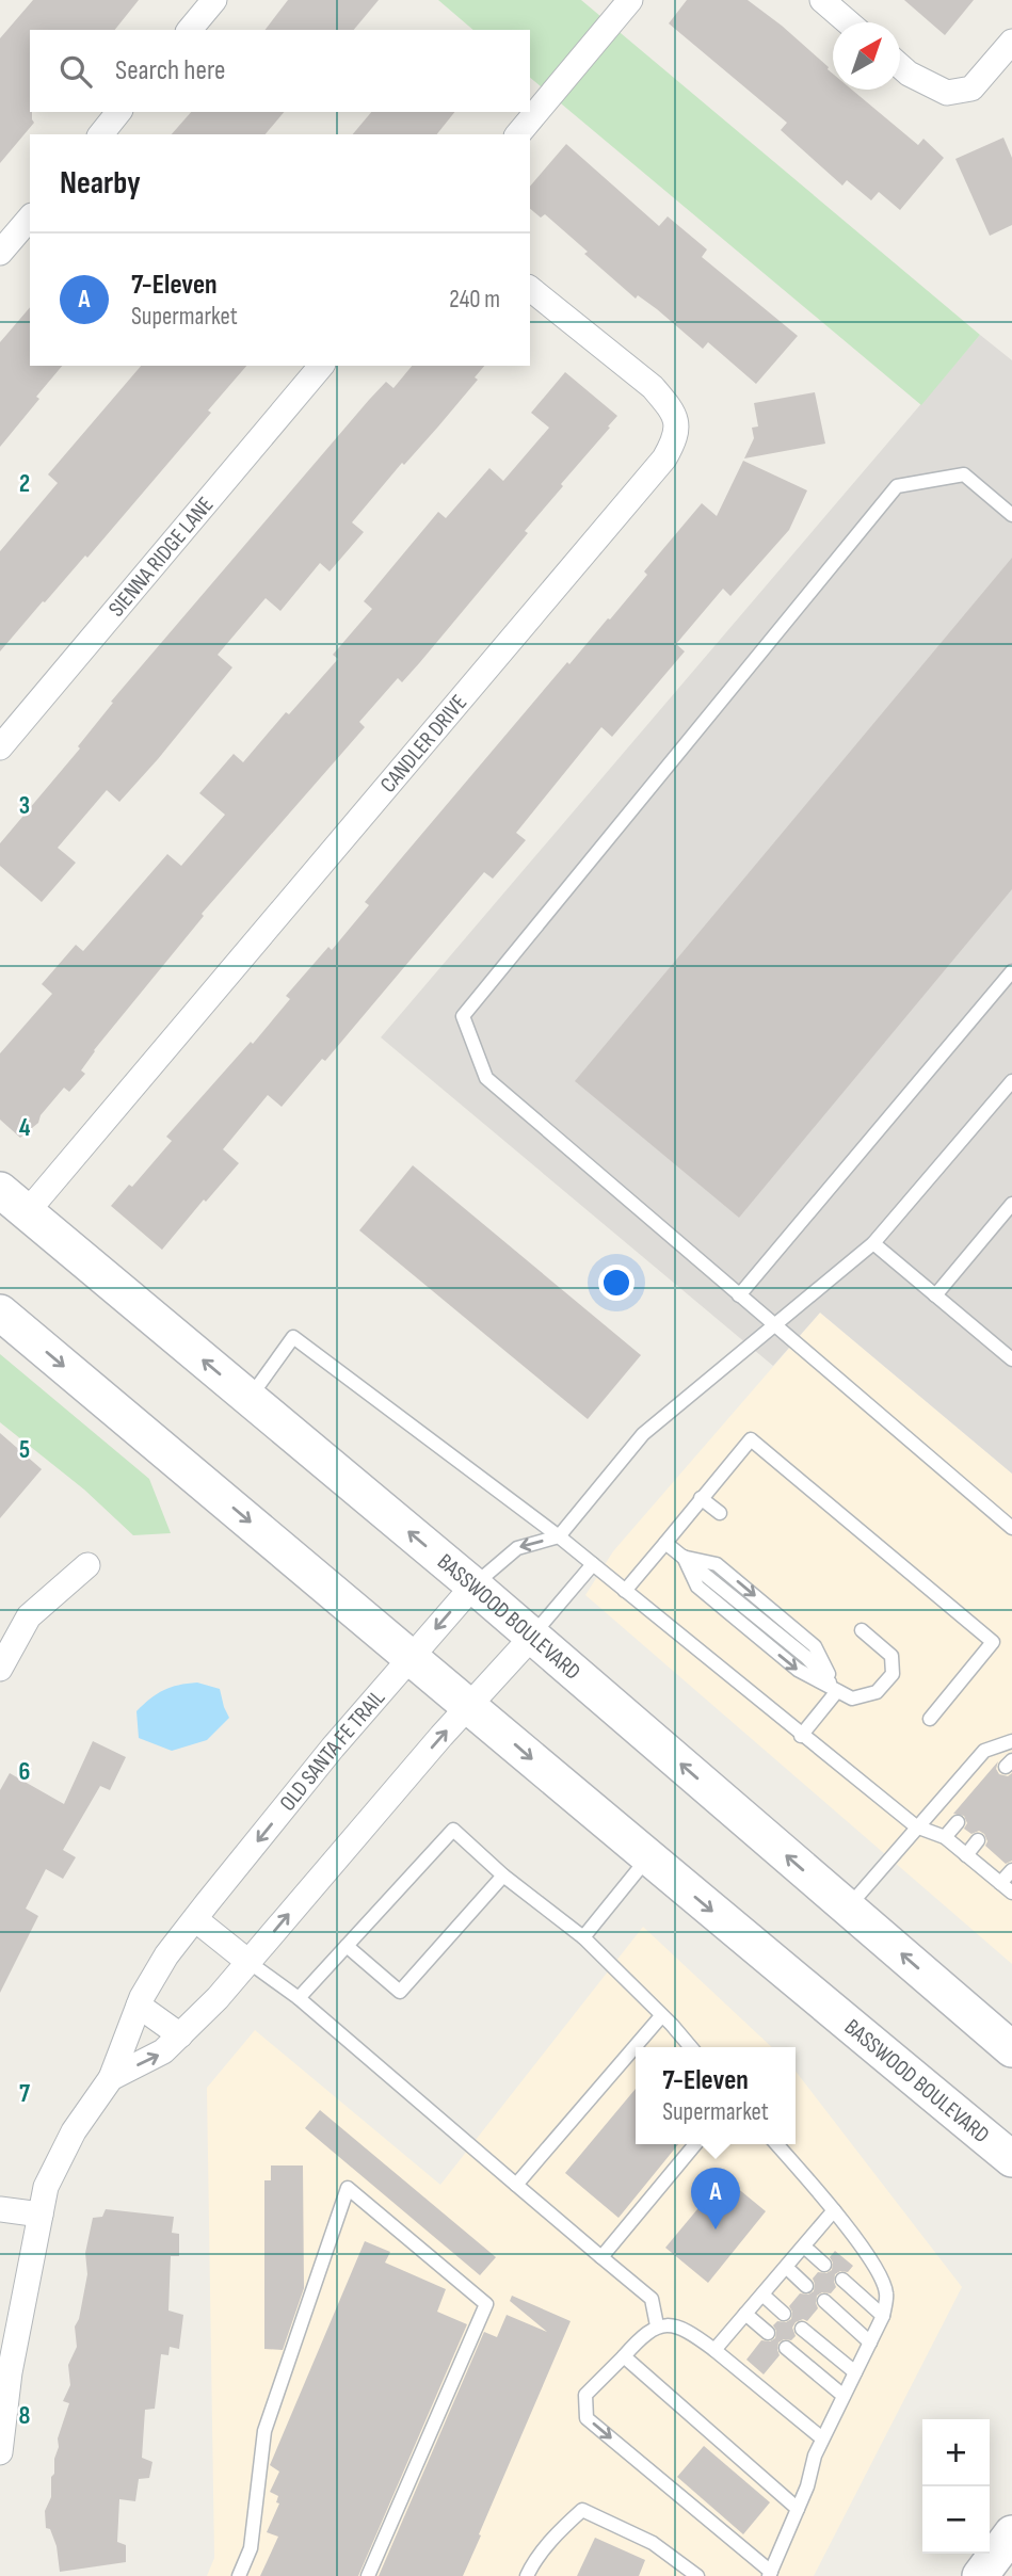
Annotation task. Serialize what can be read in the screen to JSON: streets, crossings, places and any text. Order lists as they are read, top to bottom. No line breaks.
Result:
{"streets":{"main road":["BASSWOOD BOULEVARD"],"street":["SIENNA RIDGE LANE","CANDLER DRIVE","OLD SANTA FE TRAIL"]},"crossings":[["CANDLER DRIVE","BASSWOOD BOULEVARD"],["BASSWOOD BOULEVARD","OLD SANTA FE TRAIL"]],"north":"top right","page":{"search":"Search here","heading":"Nearby","list":[{"mark":"A","name":"7-Eleven","note":"Supermarket","value":"240 m"}],"popup":["7-Eleven","Supermarket"],"pins":"A","map_buttons":["+","−"]},"grid":{"rows":["2","3","4","5","6","7","8"]}}
